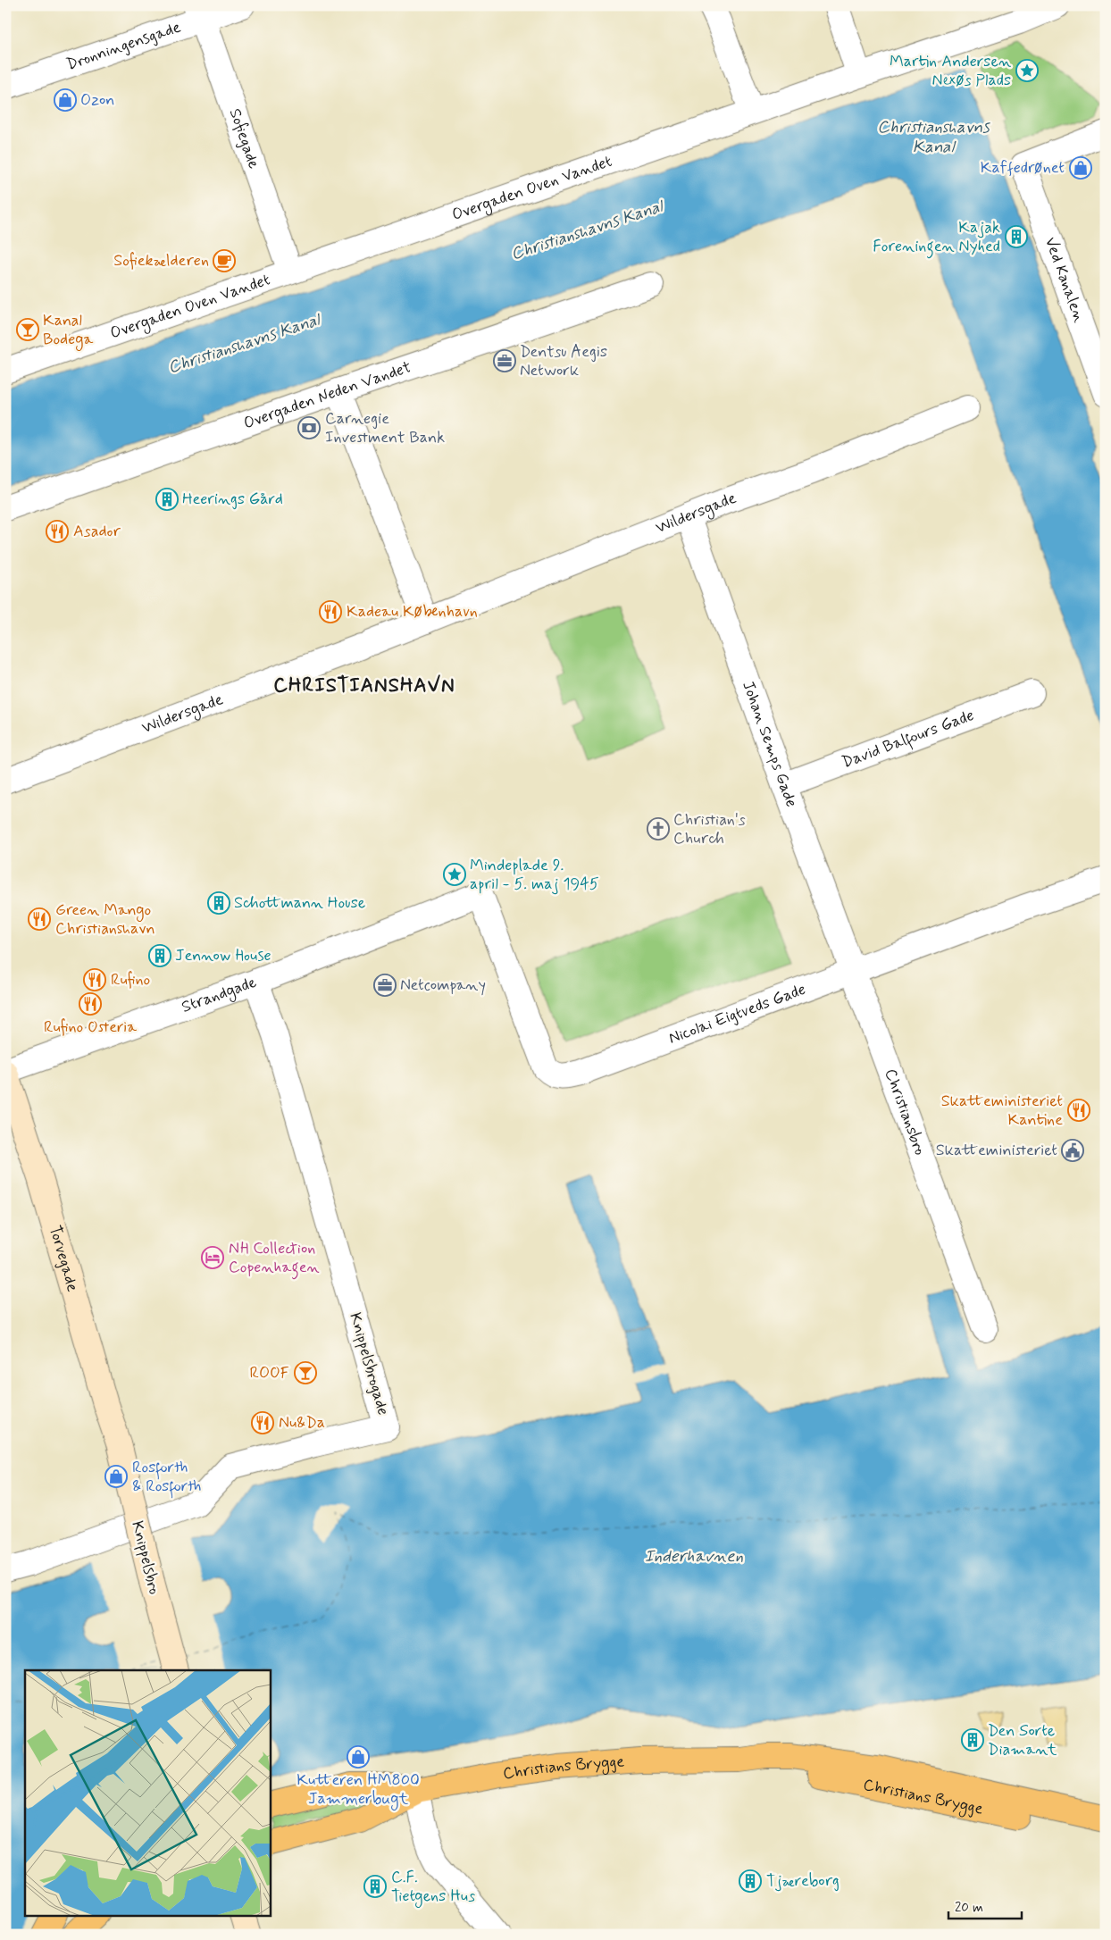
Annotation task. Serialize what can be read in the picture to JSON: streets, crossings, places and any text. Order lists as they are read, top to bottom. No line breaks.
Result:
{"streets":{"main road":["Christians Brygge"],"street":["Dronningensgade","Sofiegade","Overgaden Oven Vandet","Ved Kanalen","Overgaden Neden Vandet","Wildersgade","David Balfours Gade","Johan Semps Gade","Strandgade","Nicolai Eigtveds Gade","Christiansbro","Torvegade","Knippelsbrogade","Knippelsbro"]},"crossings":[["Dronningensgade","Sofiegade"],["Sofiegade","Overgaden Oven Vandet"],["Wildersgade","Johan Semps Gade"],["David Balfours Gade","Johan Semps Gade"],["Johan Semps Gade","Nicolai Eigtveds Gade"],["Johan Semps Gade","Christiansbro"],["Strandgade","Nicolai Eigtveds Gade"],["Strandgade","Torvegade"],["Strandgade","Knippelsbrogade"],["Nicolai Eigtveds Gade","Christiansbro"],["Torvegade","Knippelsbro"]],"districts":["CHRISTIANSHAVN"],"water":["Christianshavns Kanal","Inderhavnen"],"places":{"place":["Martin Andersen Nexøs Plads","Mindeplade 9. april - 5. maj 1945"],"shop":["Ozon","Kaffedrønet","Rosforth & Rosforth","Kutteren HM800 Jammerbugt"],"building":["Kajak Foreningen Nyhed","Heerings Gård","Schottmann House","Jennow House","Den Sorte Diamant","Tjæreborg","C.F. Tietgens Hus"],"cafe":["Sofiekælderen"],"bar":["Kanal Bodega","ROOF"],"office":["Dentsu Aegis Network","Netcompany"],"bank":["Carnegie Investment Bank"],"restaurant":["Asador","Kadeau København","Green Mango Christianshavn","Rufino","Rufino Osteria","Skatteministeriet Kantine","Nu&Da"],"church":["Christian's Church"],"public building":["Skatteministeriet"],"hotel":["NH Collection Copenhagen"]},"scale_bar":"20 m"}
